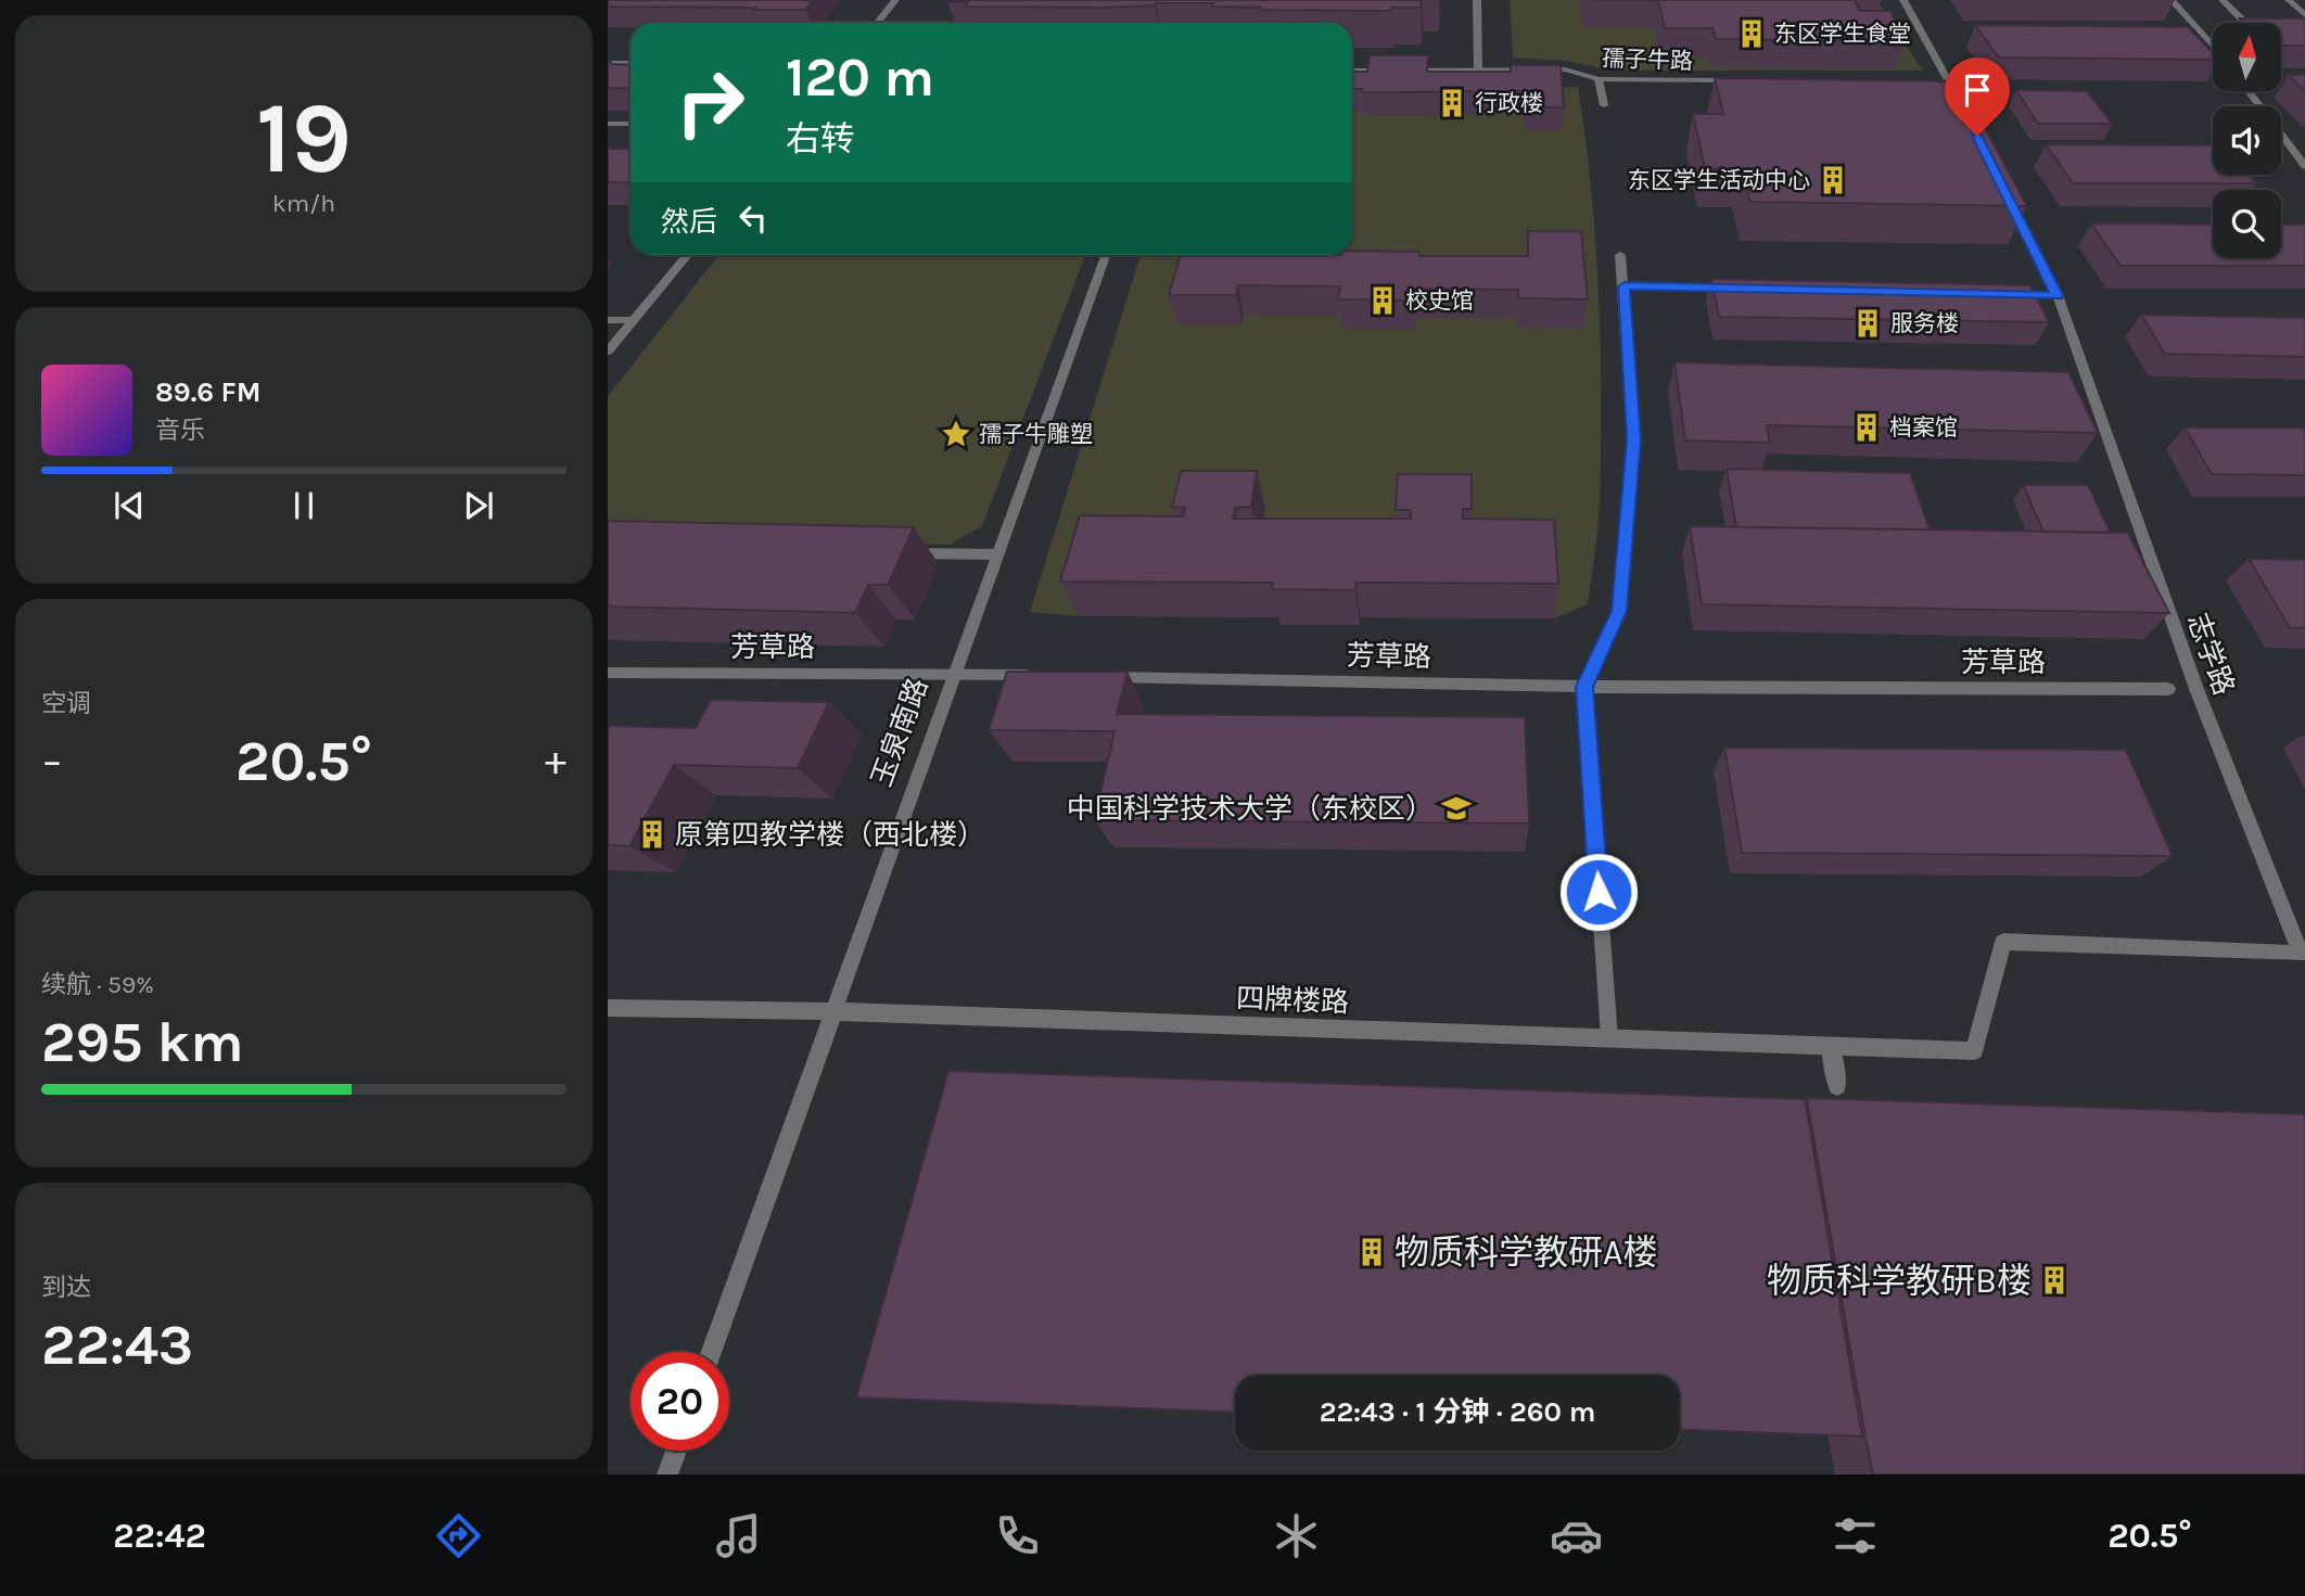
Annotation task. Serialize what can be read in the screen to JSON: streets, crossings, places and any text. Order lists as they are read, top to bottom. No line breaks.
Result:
{"streets":{"street":["孺子牛路","芳草路","志学路","玉泉南路","四牌楼路"]},"crossings":[["芳草路","玉泉南路"],["志学路","四牌楼路"],["玉泉南路","四牌楼路"]],"places":{"building":["东区学生食堂","行政楼","东区学生活动中心","校史馆","服务楼","档案馆","原第四教学楼（西北楼）","物质科学教研A楼","物质科学教研B楼"],"place":["孺子牛雕塑"],"school or university":["中国科学技术大学（东校区）"]},"north":"top","page":{"tile":[["19","km/h"],"空调",["续航 · 59%","295 km"],["到达","22:43"]],"turn":["120 m","右转"],"then":"然后","song":["89.6 FM","音乐"],"heat":["−","20.5°","+"],"limit":"20","trip":"22:43 · 1 分钟 · 260 m","tabs":["22:42","20.5°"]}}
